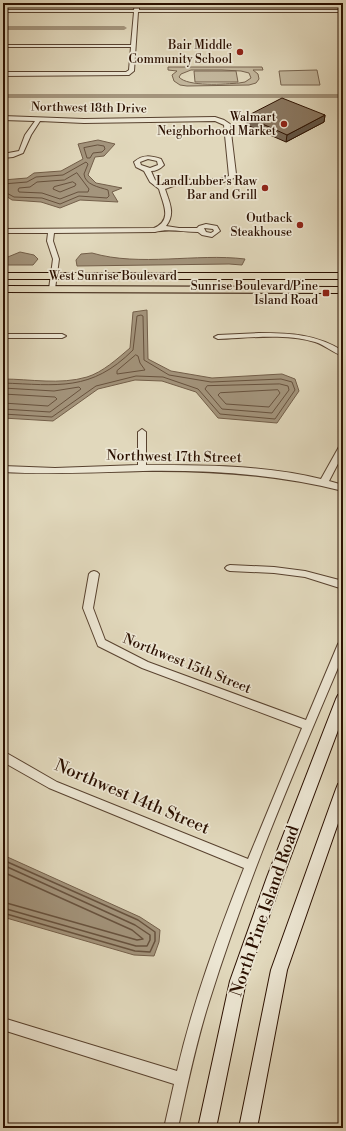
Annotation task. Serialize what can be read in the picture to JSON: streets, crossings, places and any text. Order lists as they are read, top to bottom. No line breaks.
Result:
{"streets":{"highway":["West Sunrise Boulevard"],"main road":["North Pine Island Road"],"street":["Northwest 18th Drive","Northwest 17th Street","Northwest 15th Street","Northwest 14th Street"]},"places":{"other":["Bair Middle Community School","Walmart Neighborhood Market","LandLubber's Raw Bar and Grill","Outback Steakhouse"],"transit":["Sunrise Boulevard/Pine Island Road"]}}
